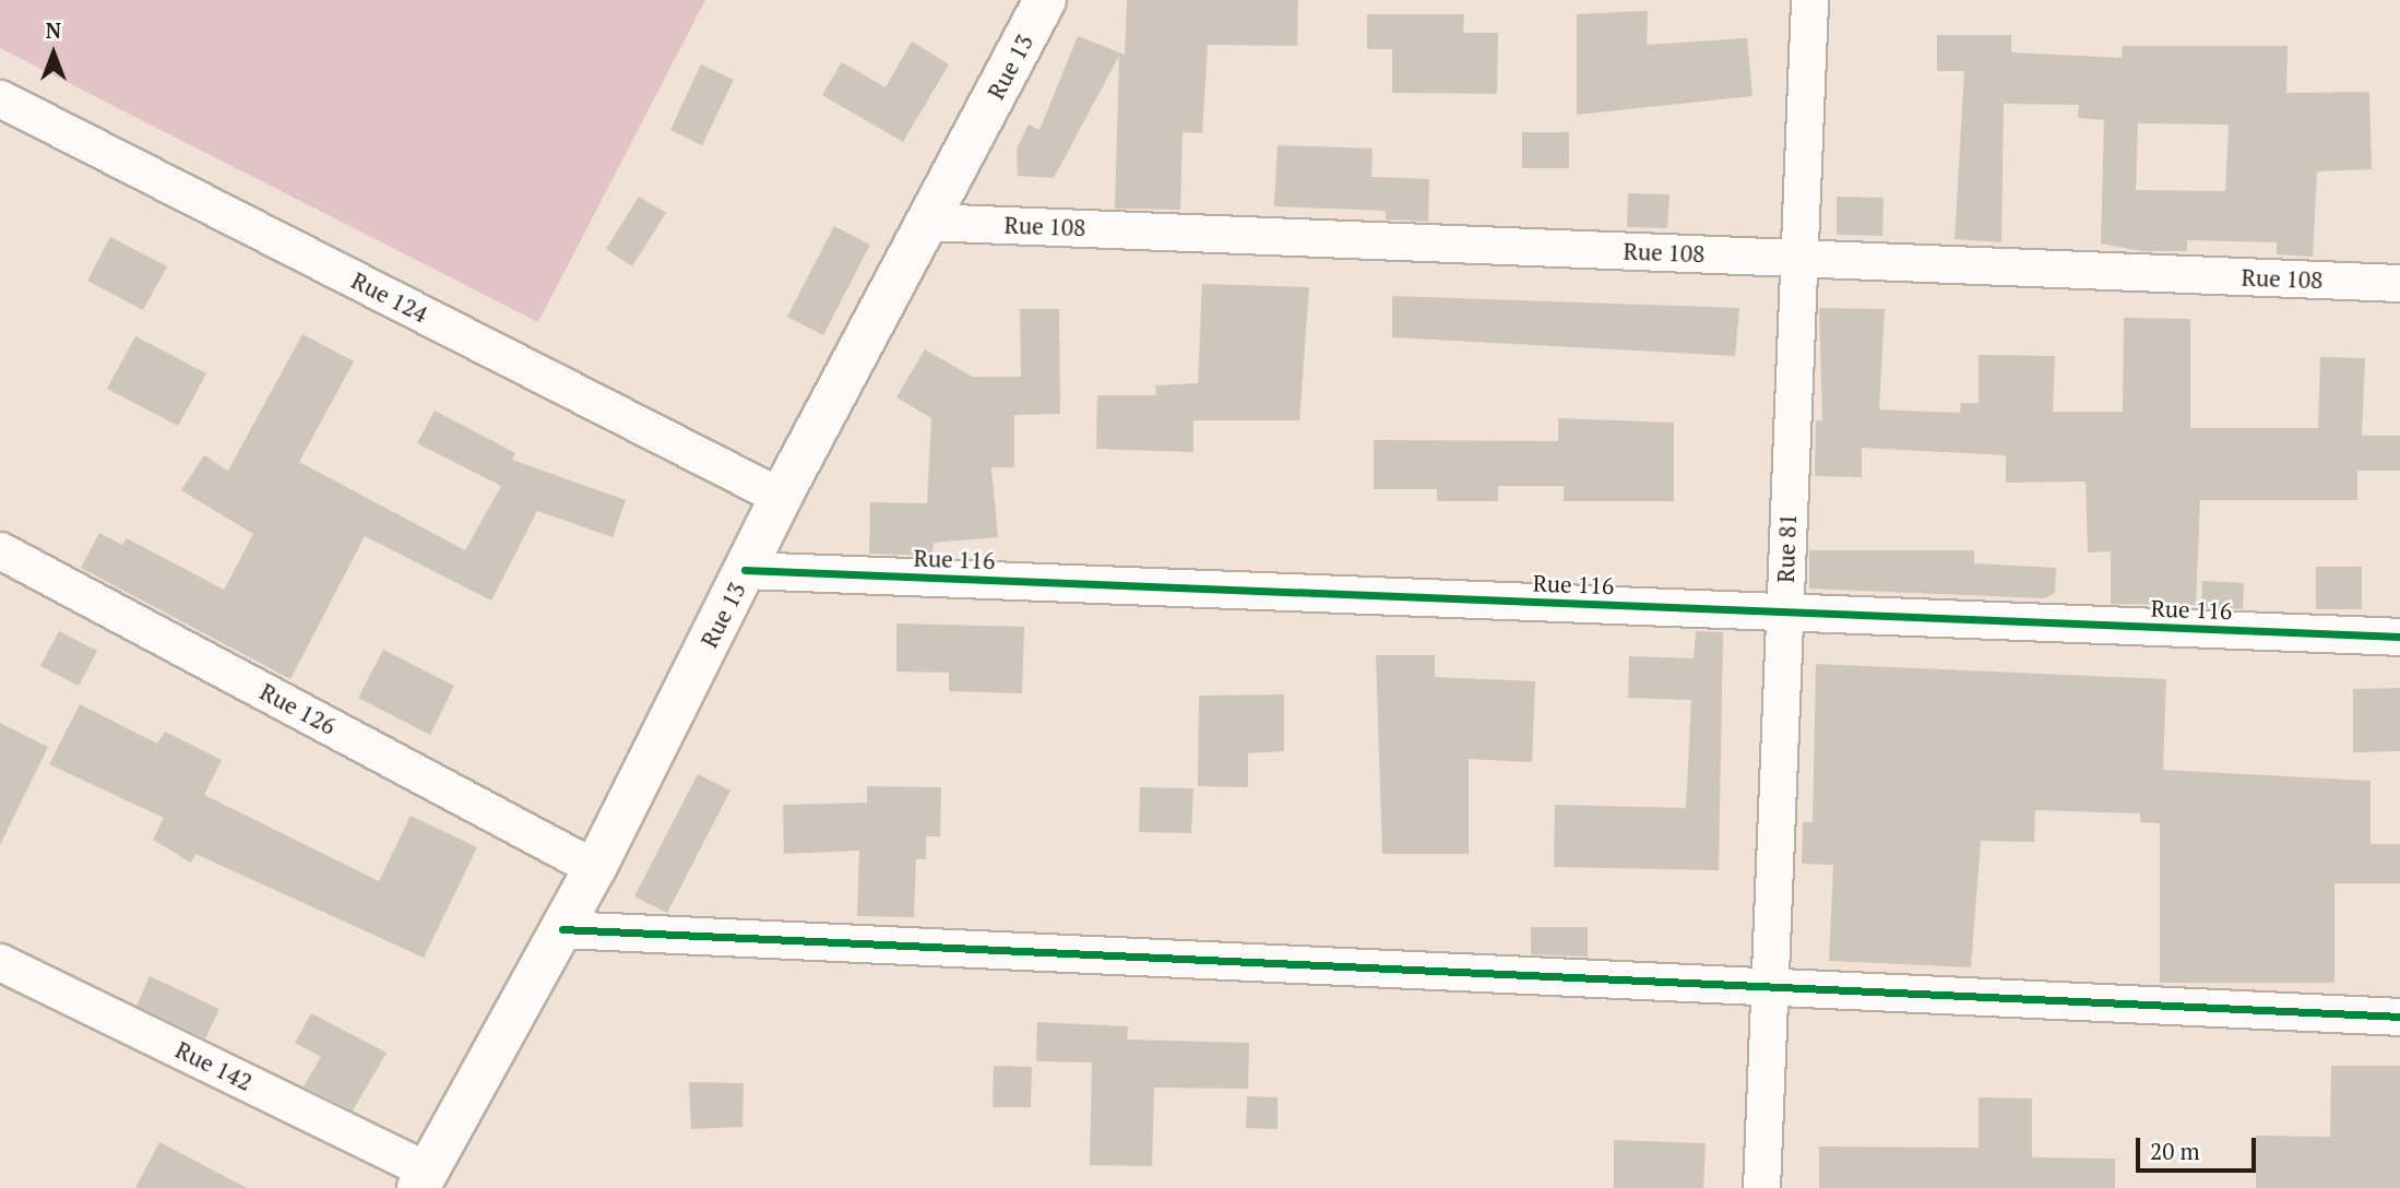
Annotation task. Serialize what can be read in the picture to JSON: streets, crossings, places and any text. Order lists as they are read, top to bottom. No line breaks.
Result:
{"streets":{"street":["Rue 13","Rue 108","Rue 124","Rue 81","Rue 116","Rue 126","Rue 142"]},"crossings":[["Rue 13","Rue 108"],["Rue 13","Rue 124"],["Rue 13","Rue 116"],["Rue 13","Rue 126"],["Rue 13","Rue 142"],["Rue 108","Rue 81"],["Rue 81","Rue 116"]],"scale_bar":"20 m","north":"top"}
